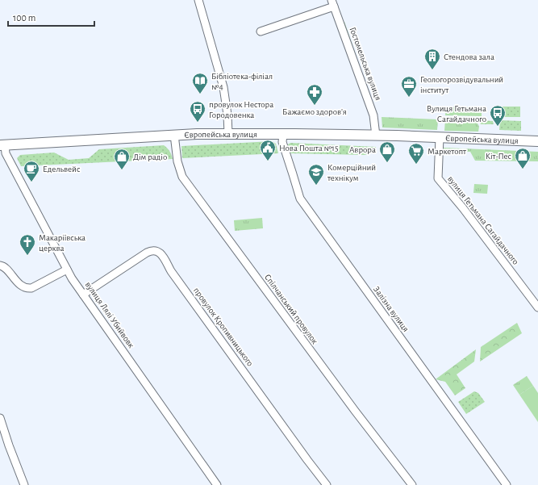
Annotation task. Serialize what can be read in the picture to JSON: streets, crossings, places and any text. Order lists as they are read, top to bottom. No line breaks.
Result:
{"streets":{"main road":["Європейська вулиця"],"street":["Гостомельська вулиця","вулиця Гетьмана Сагайдачного","Спілчанський провулок","Залізна вулиця","вулиця Лялі Убийвовк","провулок Кропивницького"]},"crossings":[["Гостомельська вулиця","Європейська вулиця"],["Європейська вулиця","вулиця Гетьмана Сагайдачного"],["Європейська вулиця","Спілчанський провулок"],["Європейська вулиця","Залізна вулиця"],["Європейська вулиця","вулиця Лялі Убийвовк"],["вулиця Лялі Убийвовк","провулок Кропивницького"]],"places":{"building":["Стендова зала"],"library":["Бібліотека-філіал №4"],"office":["Геологорозвідувальний інститут"],"pharmacy":["Бажаємо здоровʼя"],"bus stop":["провулок Нестора Городовенка","Вулиця Гетьмана Сагайдачного"],"public building":["Нова Пошта №15"],"shop":["Аврора","Кіт-Пес","Дім радіо"],"supermarket":["Маркетопт"],"cafe":["Едельвейс"],"school or university":["Комерційний технікум"],"church":["Макаріївська церква"]},"scale_bar":"100 m"}
